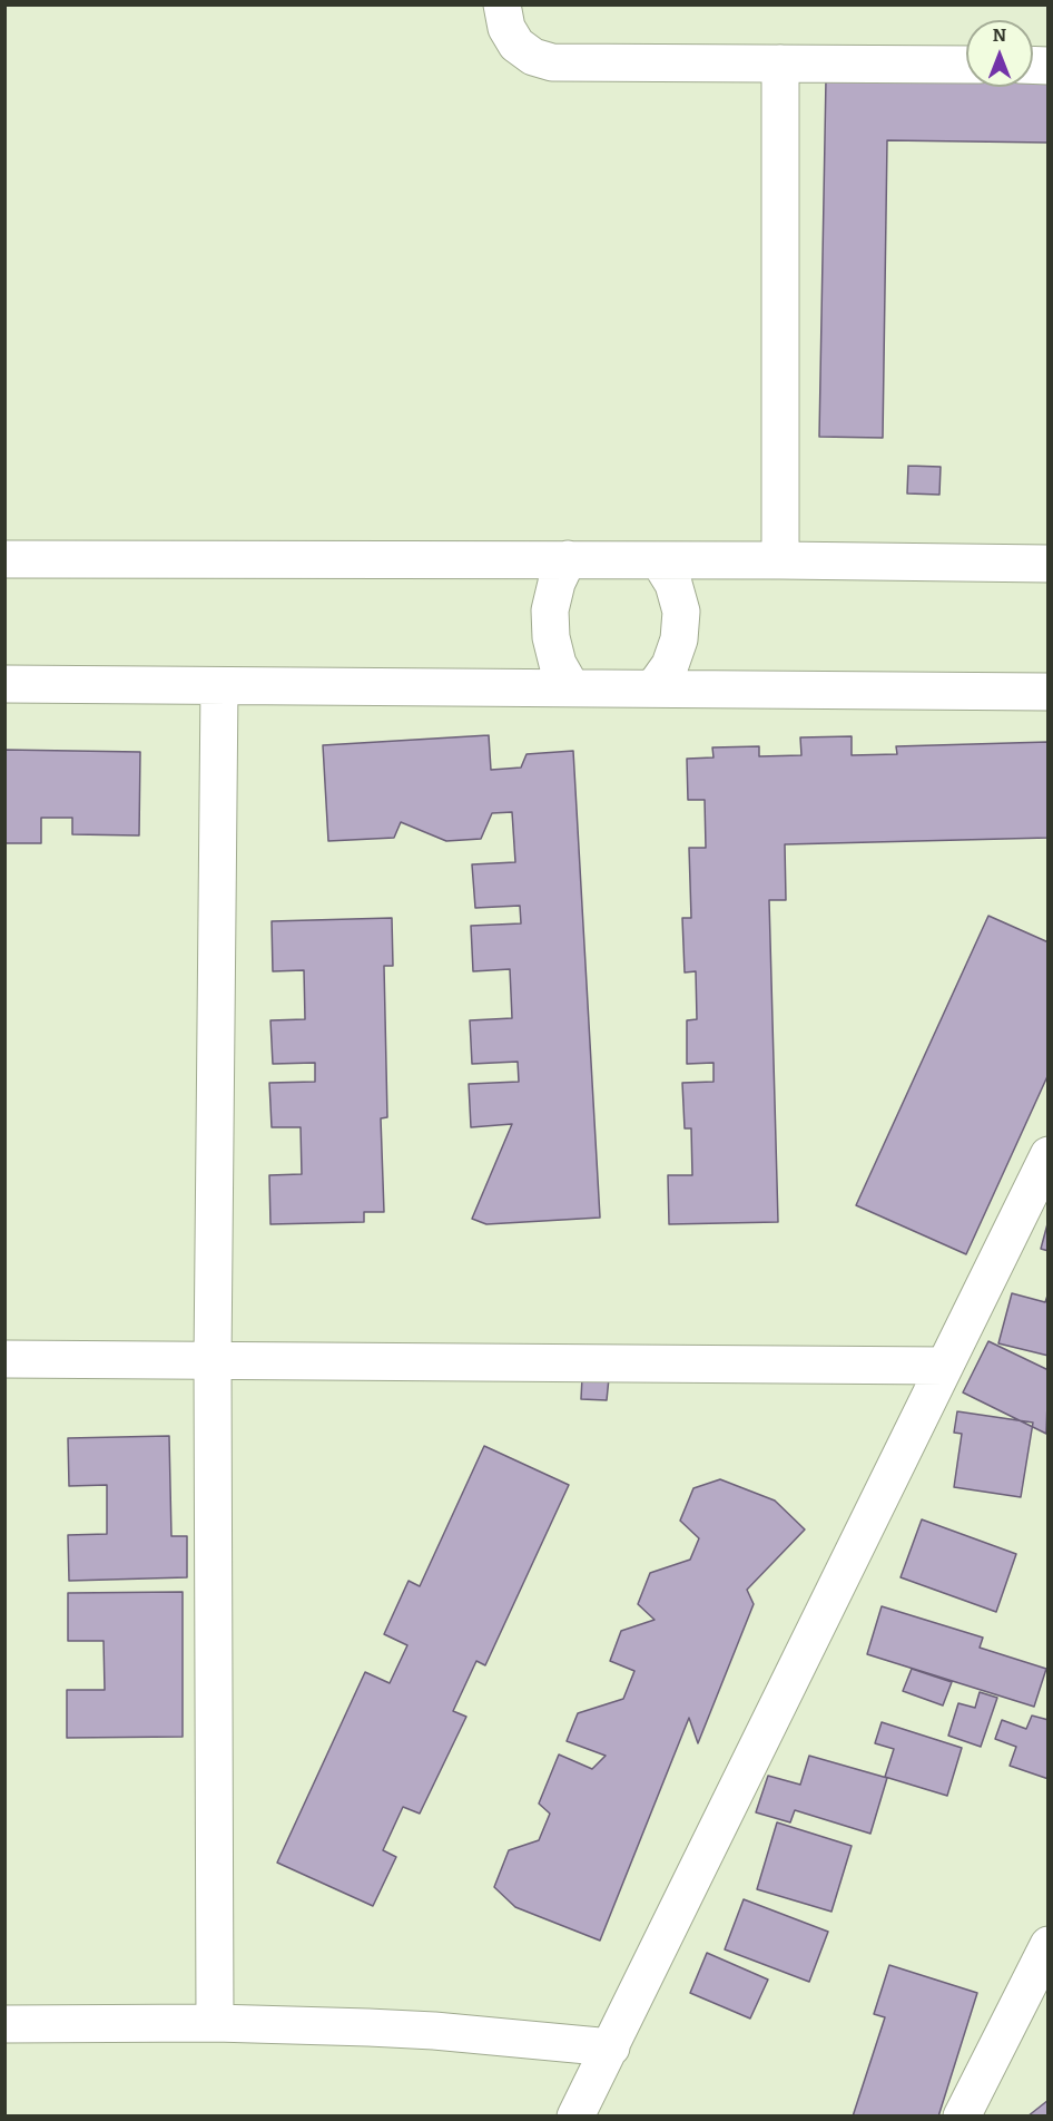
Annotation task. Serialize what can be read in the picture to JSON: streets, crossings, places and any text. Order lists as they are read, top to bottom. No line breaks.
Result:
{"north":"top"}
